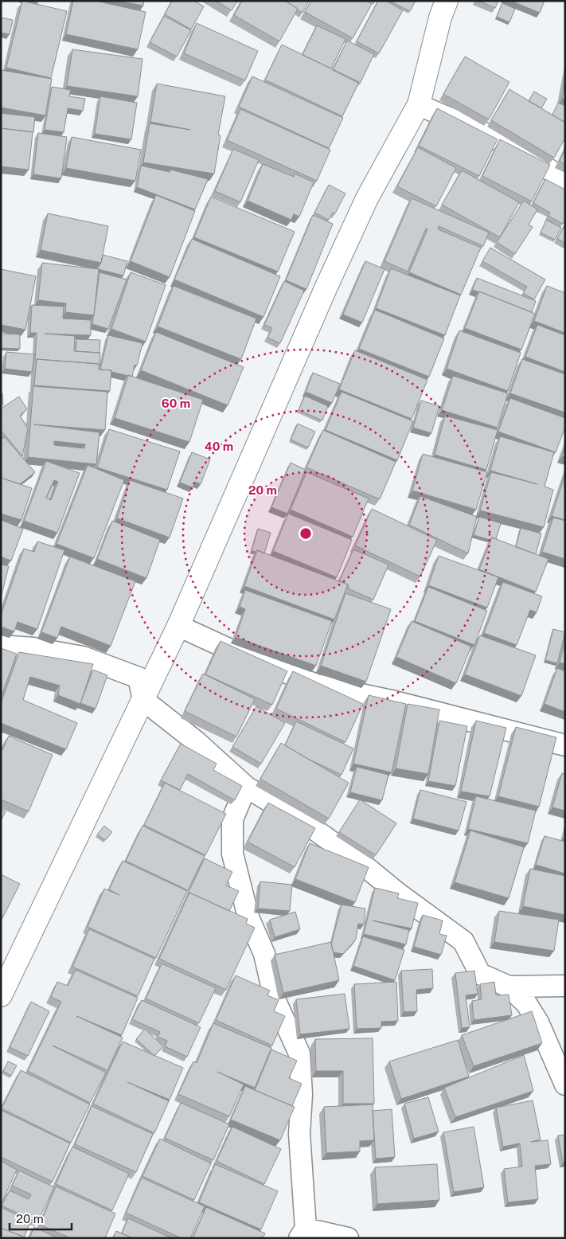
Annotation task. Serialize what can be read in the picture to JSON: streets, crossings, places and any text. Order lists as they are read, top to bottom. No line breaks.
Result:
{"scale_bar":"20 m","rings":["60 m","40 m","20 m"]}
